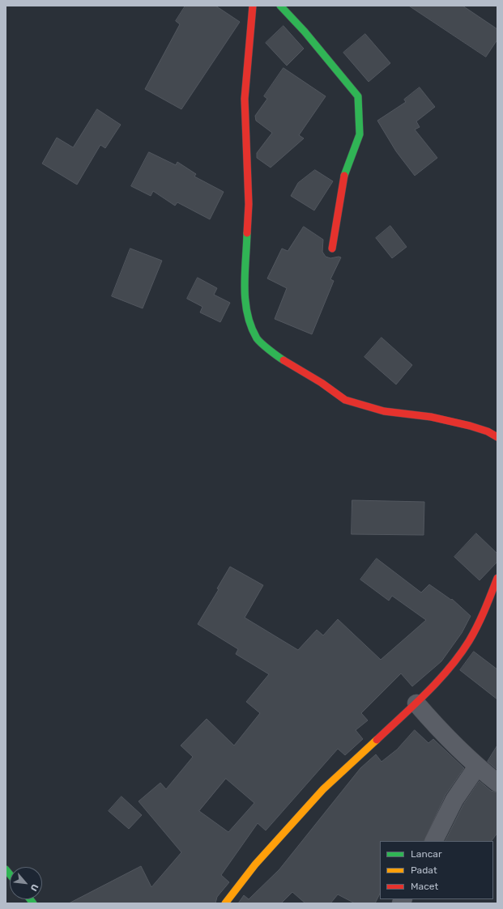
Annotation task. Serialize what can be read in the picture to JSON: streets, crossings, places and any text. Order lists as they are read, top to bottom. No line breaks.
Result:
{"legend":["Lancar","Padat","Macet"],"north":"bottom right"}
